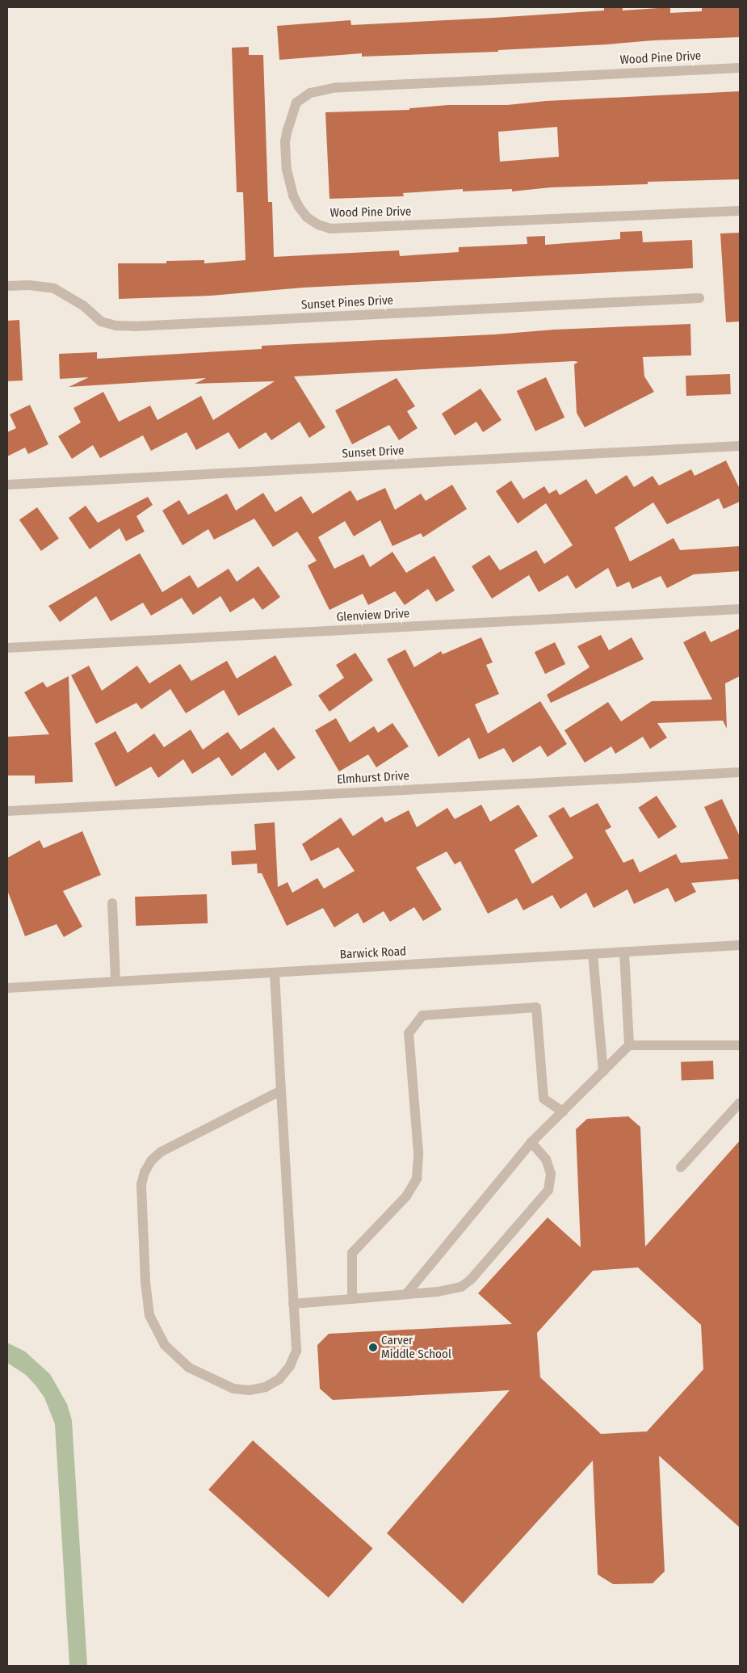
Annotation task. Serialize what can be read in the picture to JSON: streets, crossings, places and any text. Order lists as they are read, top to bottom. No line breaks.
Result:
{"streets":{"street":["Wood Pine Drive","Sunset Pines Drive","Sunset Drive","Glenview Drive","Elmhurst Drive","Barwick Road"]},"places":["Carver Middle School"]}
